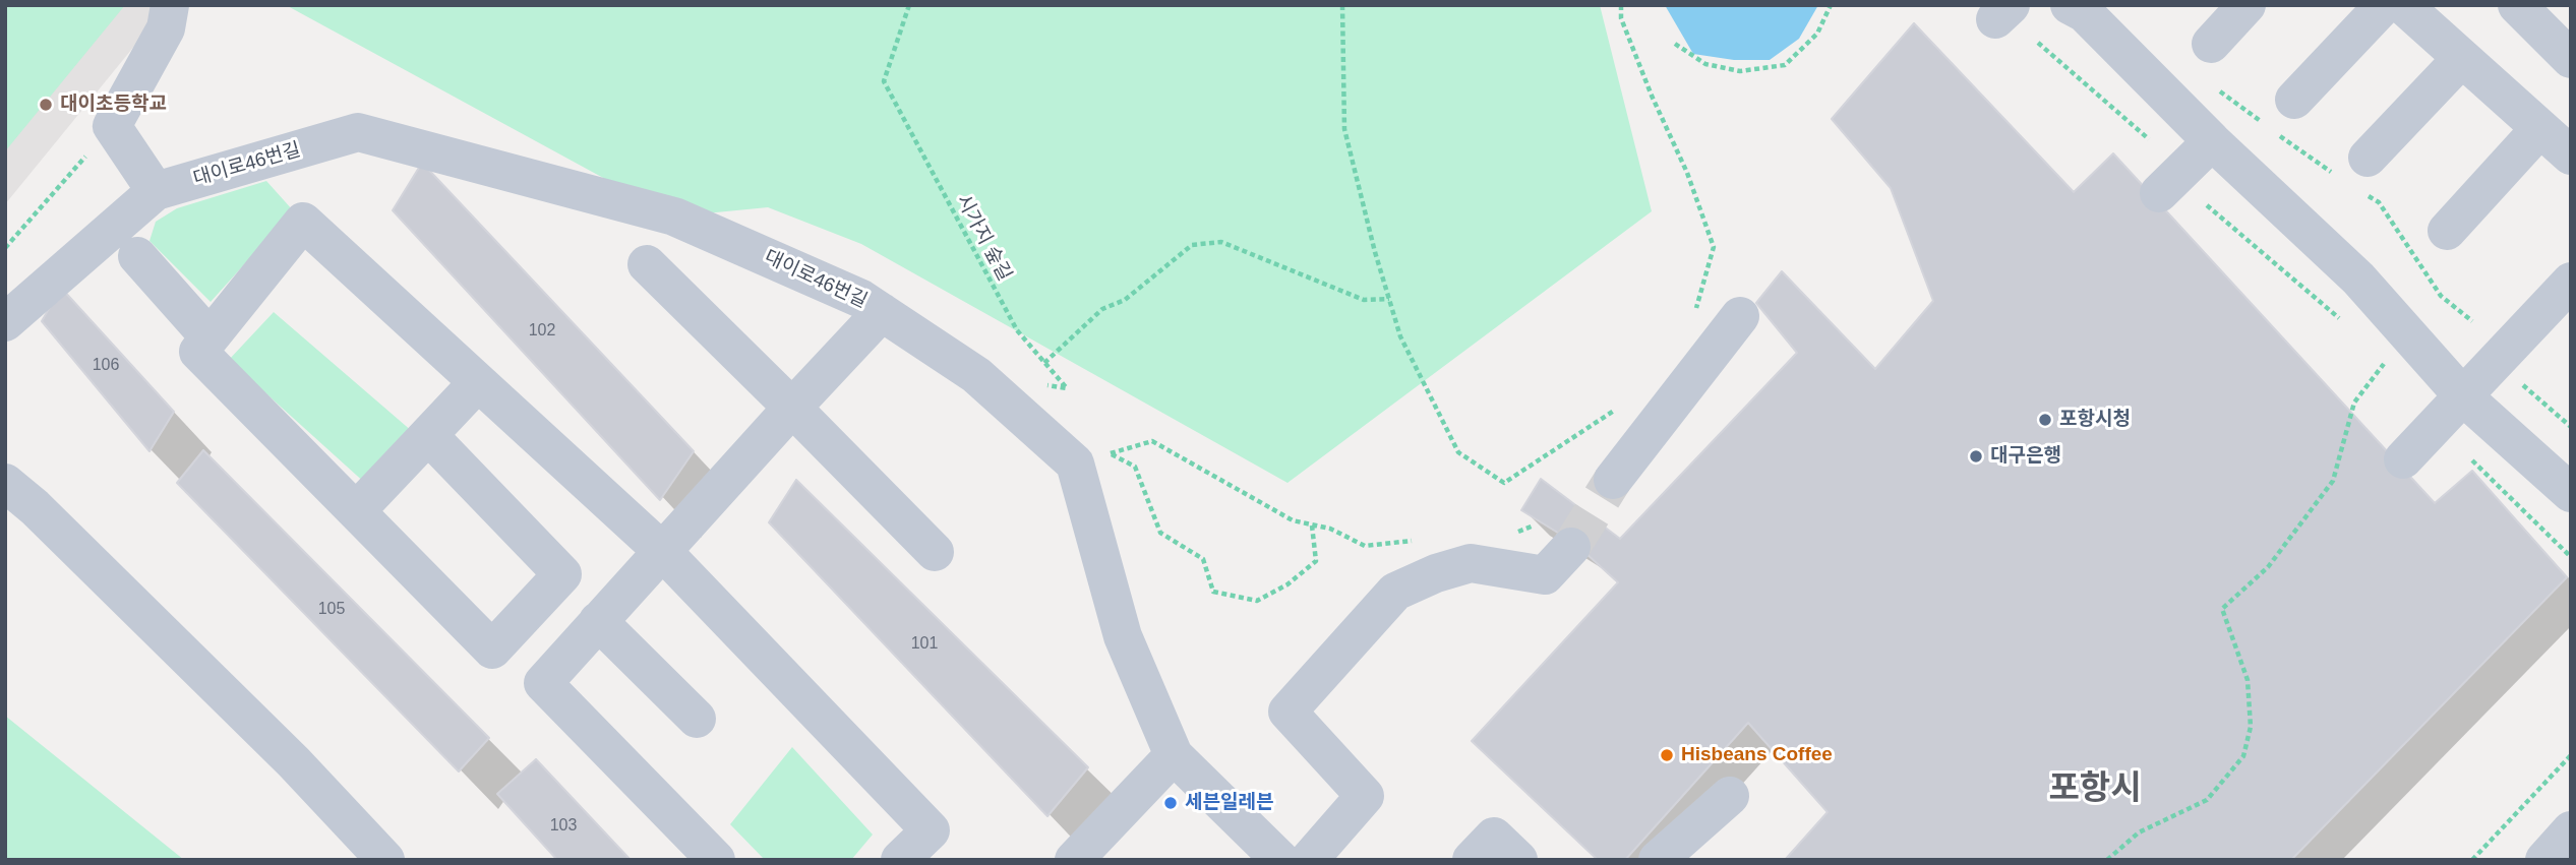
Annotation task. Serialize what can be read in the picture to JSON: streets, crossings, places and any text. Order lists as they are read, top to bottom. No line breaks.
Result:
{"streets":{"street":["대이로46번길"],"path":["시가지 숲길"]},"districts":["포항시"],"places":["대이초등학교","포항시청","대구은행","Hisbeans Coffee","세븐일레븐"],"house_numbers":["102","106","105","101","103"]}
